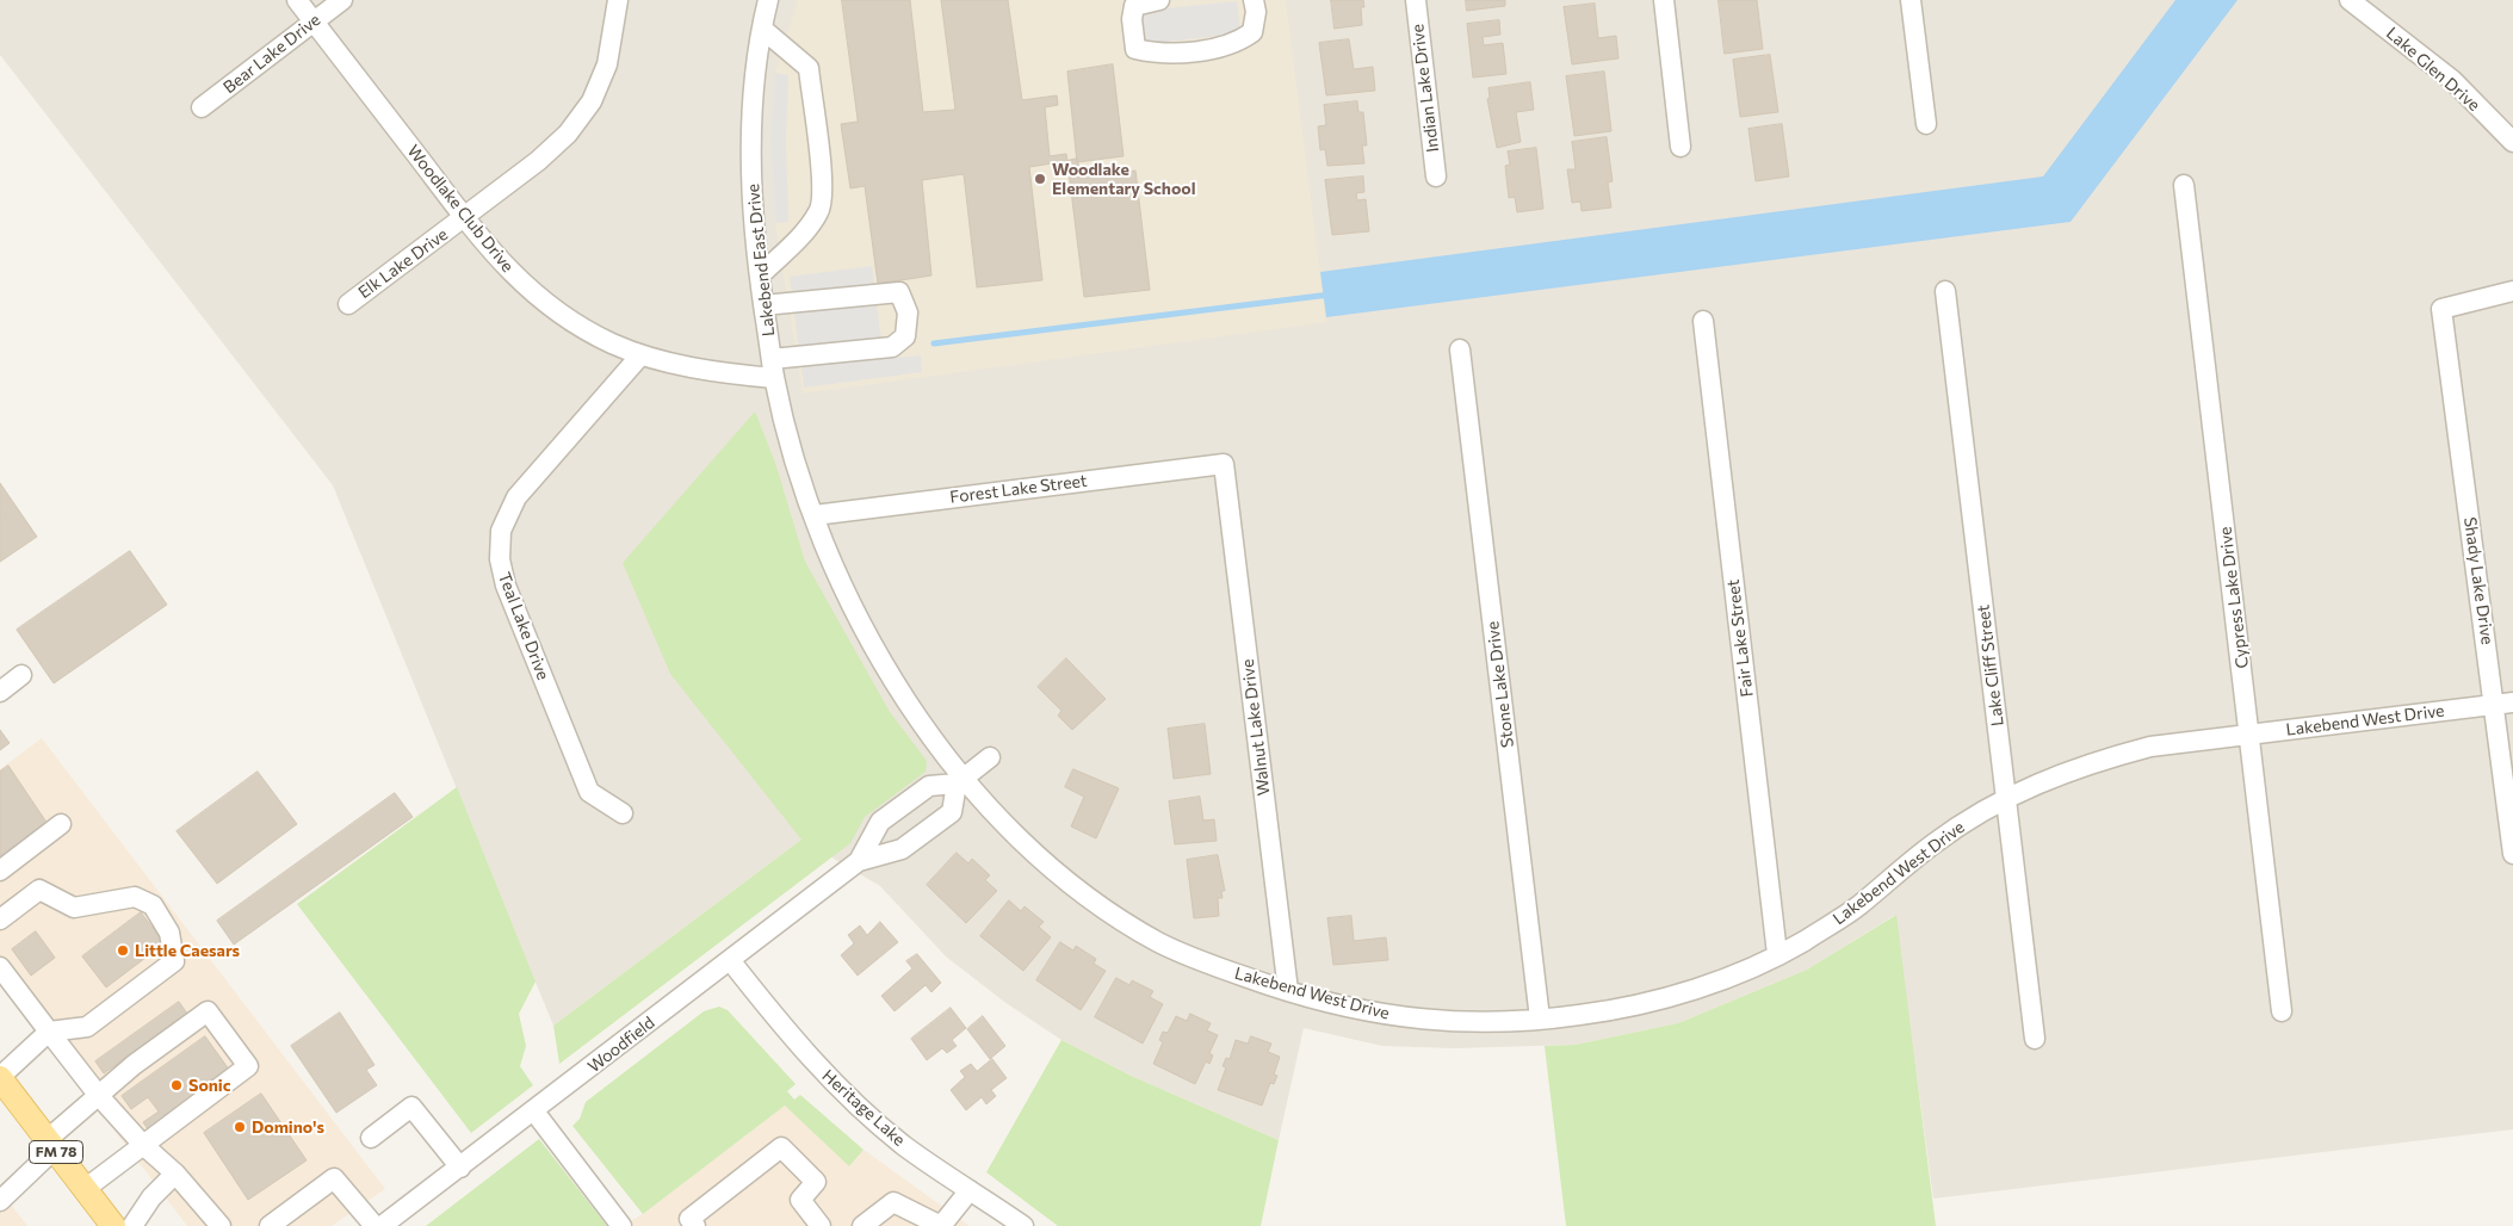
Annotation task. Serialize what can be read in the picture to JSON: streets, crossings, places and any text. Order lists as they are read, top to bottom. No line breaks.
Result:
{"streets":{"main road":["FM 78"],"street":["Bear Lake Drive","Lake Glen Drive","Indian Lake Drive","Woodlake Club Drive","Lakebend East Drive","Elk Lake Drive","Forest Lake Street","Shady Lake Drive","Cypress Lake Drive","Teal Lake Drive","Fair Lake Street","Lake Cliff Street","Stone Lake Drive","Lakebend West Drive","Walnut Lake Drive","Woodfield","Heritage Lake"]},"crossings":[["Bear Lake Drive","Woodlake Club Drive"],["Woodlake Club Drive","Lakebend East Drive"],["Woodlake Club Drive","Elk Lake Drive"],["Woodlake Club Drive","Teal Lake Drive"],["Lakebend East Drive","Forest Lake Street"],["Lakebend East Drive","Lakebend West Drive"],["Forest Lake Street","Lakebend West Drive"],["Forest Lake Street","Walnut Lake Drive"],["Shady Lake Drive","Lakebend West Drive"],["Cypress Lake Drive","Lakebend West Drive"],["Fair Lake Street","Lakebend West Drive"],["Lake Cliff Street","Lakebend West Drive"],["Stone Lake Drive","Lakebend West Drive"],["Lakebend West Drive","Walnut Lake Drive"],["Lakebend West Drive","Woodfield"],["Woodfield","Heritage Lake"]],"places":["Woodlake Elementary School","Little Caesars","Sonic","Domino's"]}
